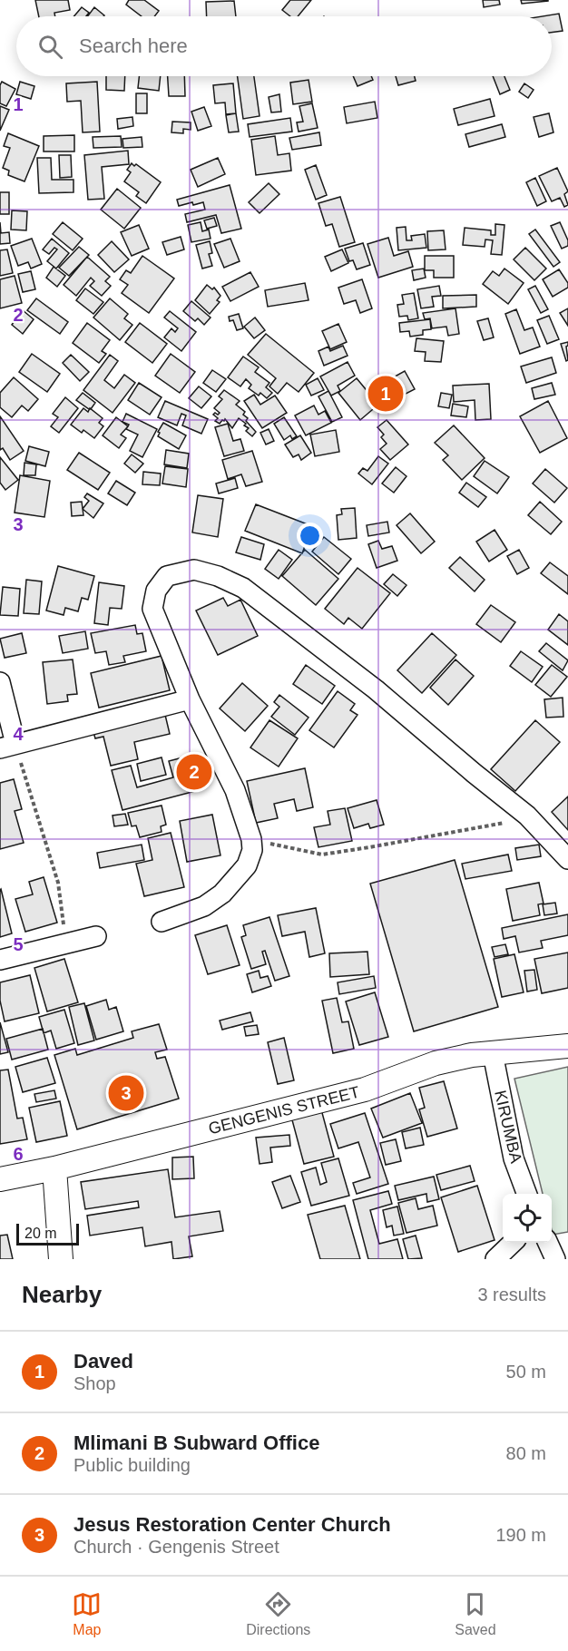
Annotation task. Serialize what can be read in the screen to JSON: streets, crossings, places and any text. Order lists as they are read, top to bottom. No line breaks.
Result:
{"streets":{"street":["GENGENIS STREET","KIRUMBA"]},"crossings":[["GENGENIS STREET","KIRUMBA"]],"scale_bar":"20 m","page":{"search":"Search here","pins":["1","2","3"],"scale":"20 m","heading":["Nearby","3 results"],"list":[{"mark":"1","name":"Daved","note":"Shop","value":"50 m"},{"mark":"2","name":"Mlimani B Subward Office","note":"Public building","value":"80 m"},{"mark":"3","name":"Jesus Restoration Center Church","note":"Church · Gengenis Street","value":"190 m"}],"nav":["Map","Directions","Saved"]},"grid":{"rows":["1","2","3","4","5","6"]}}
